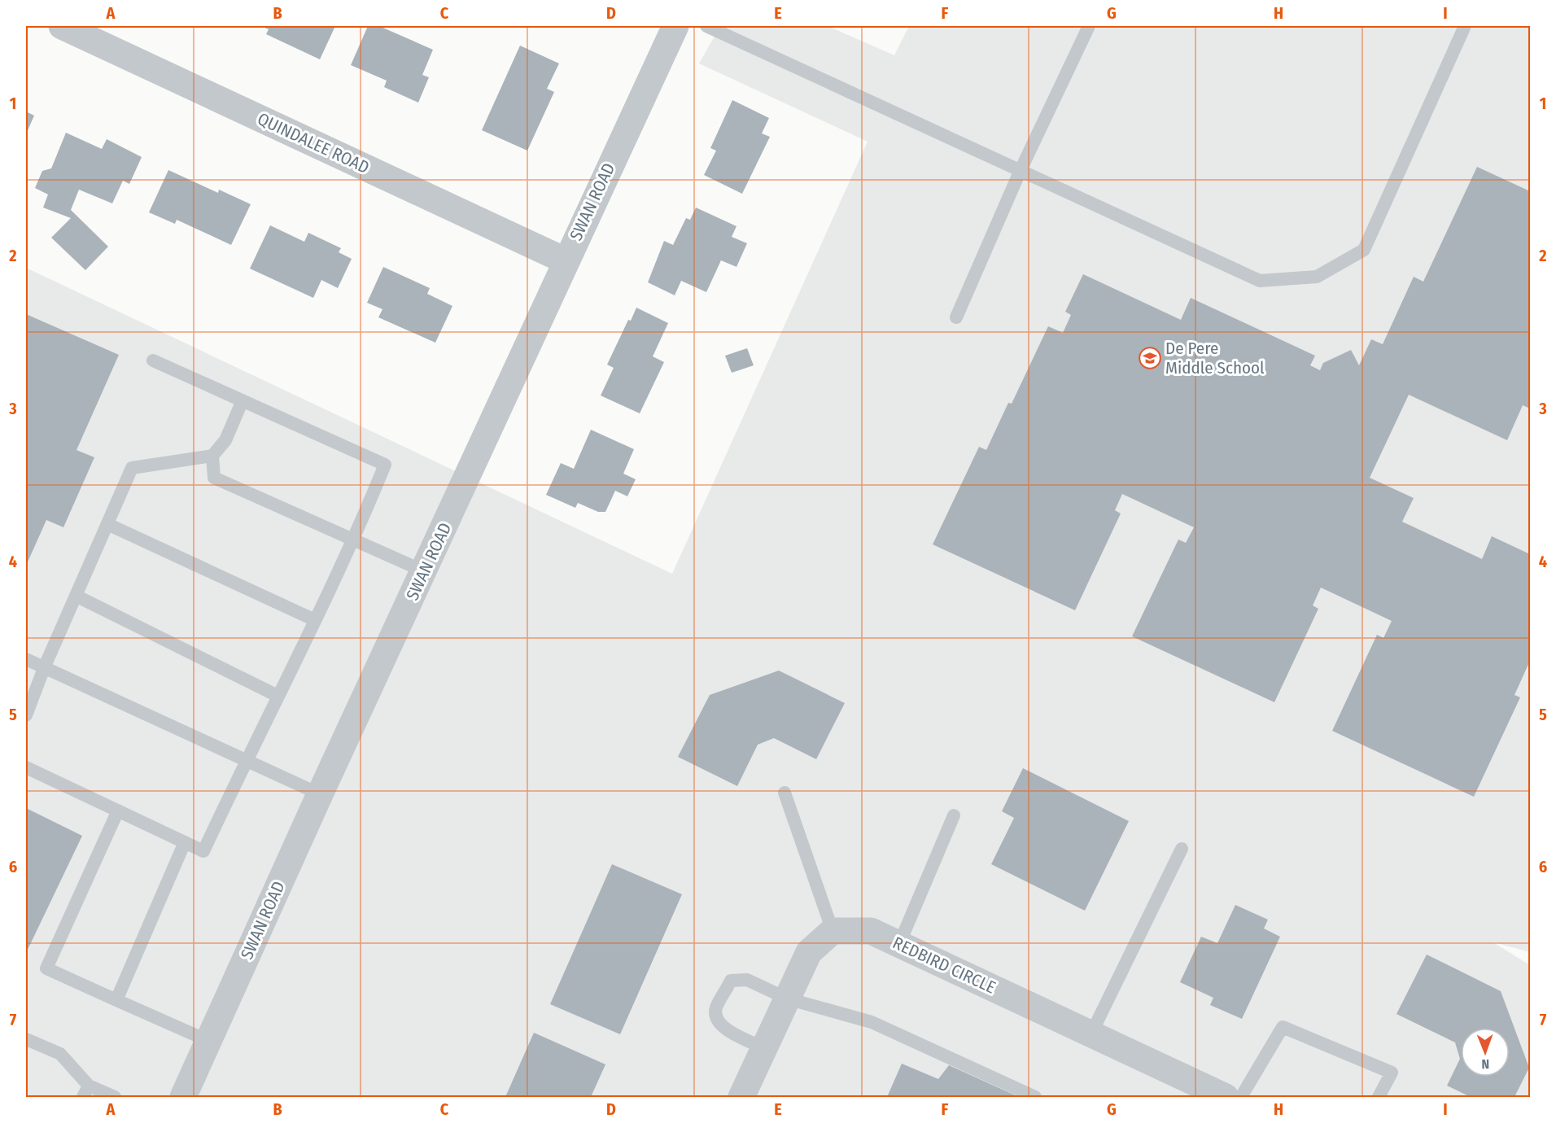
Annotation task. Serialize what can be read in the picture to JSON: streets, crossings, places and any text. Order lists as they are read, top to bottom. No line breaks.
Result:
{"streets":{"street":["QUINDALEE ROAD","SWAN ROAD","REDBIRD CIRCLE"]},"crossings":[["QUINDALEE ROAD","SWAN ROAD"]],"places":{"school or university":["De Pere Middle School"]},"north":"bottom","grid":{"columns":["A","B","C","D","E","F","G","H","I"],"rows":["1","2","3","4","5","6","7"]}}
